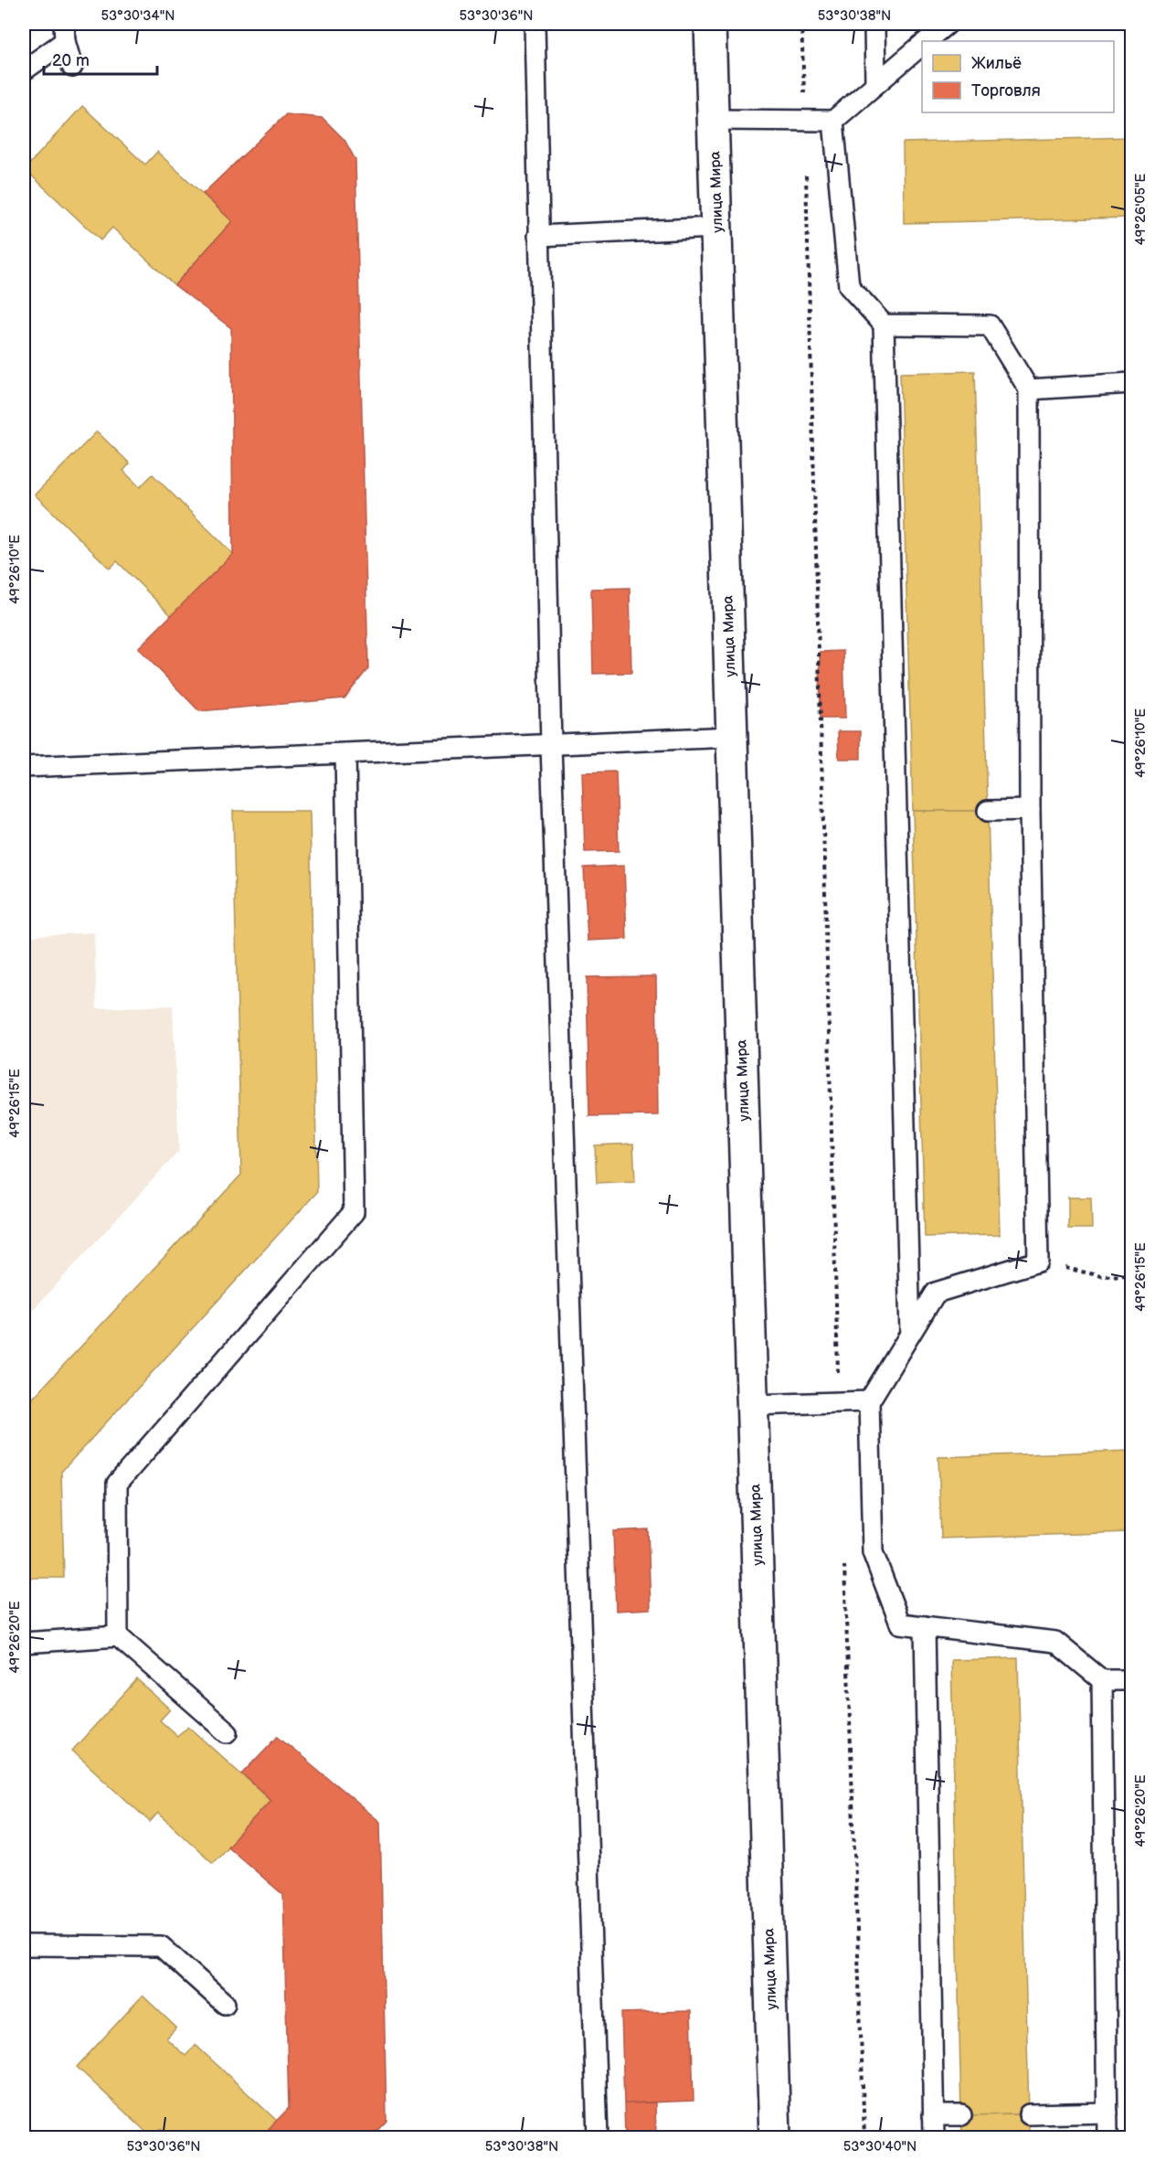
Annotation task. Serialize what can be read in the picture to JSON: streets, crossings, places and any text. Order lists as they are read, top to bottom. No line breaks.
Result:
{"streets":{"main road":["улица Мира"]},"legend":["Жильё","Торговля"],"scale_bar":"20 m","coordinates":["53°30'34\"N","53°30'36\"N","53°30'38\"N","49°26'05\"E","49°26'10\"E","49°26'15\"E","49°26'20\"E","53°30'40\"N"]}
